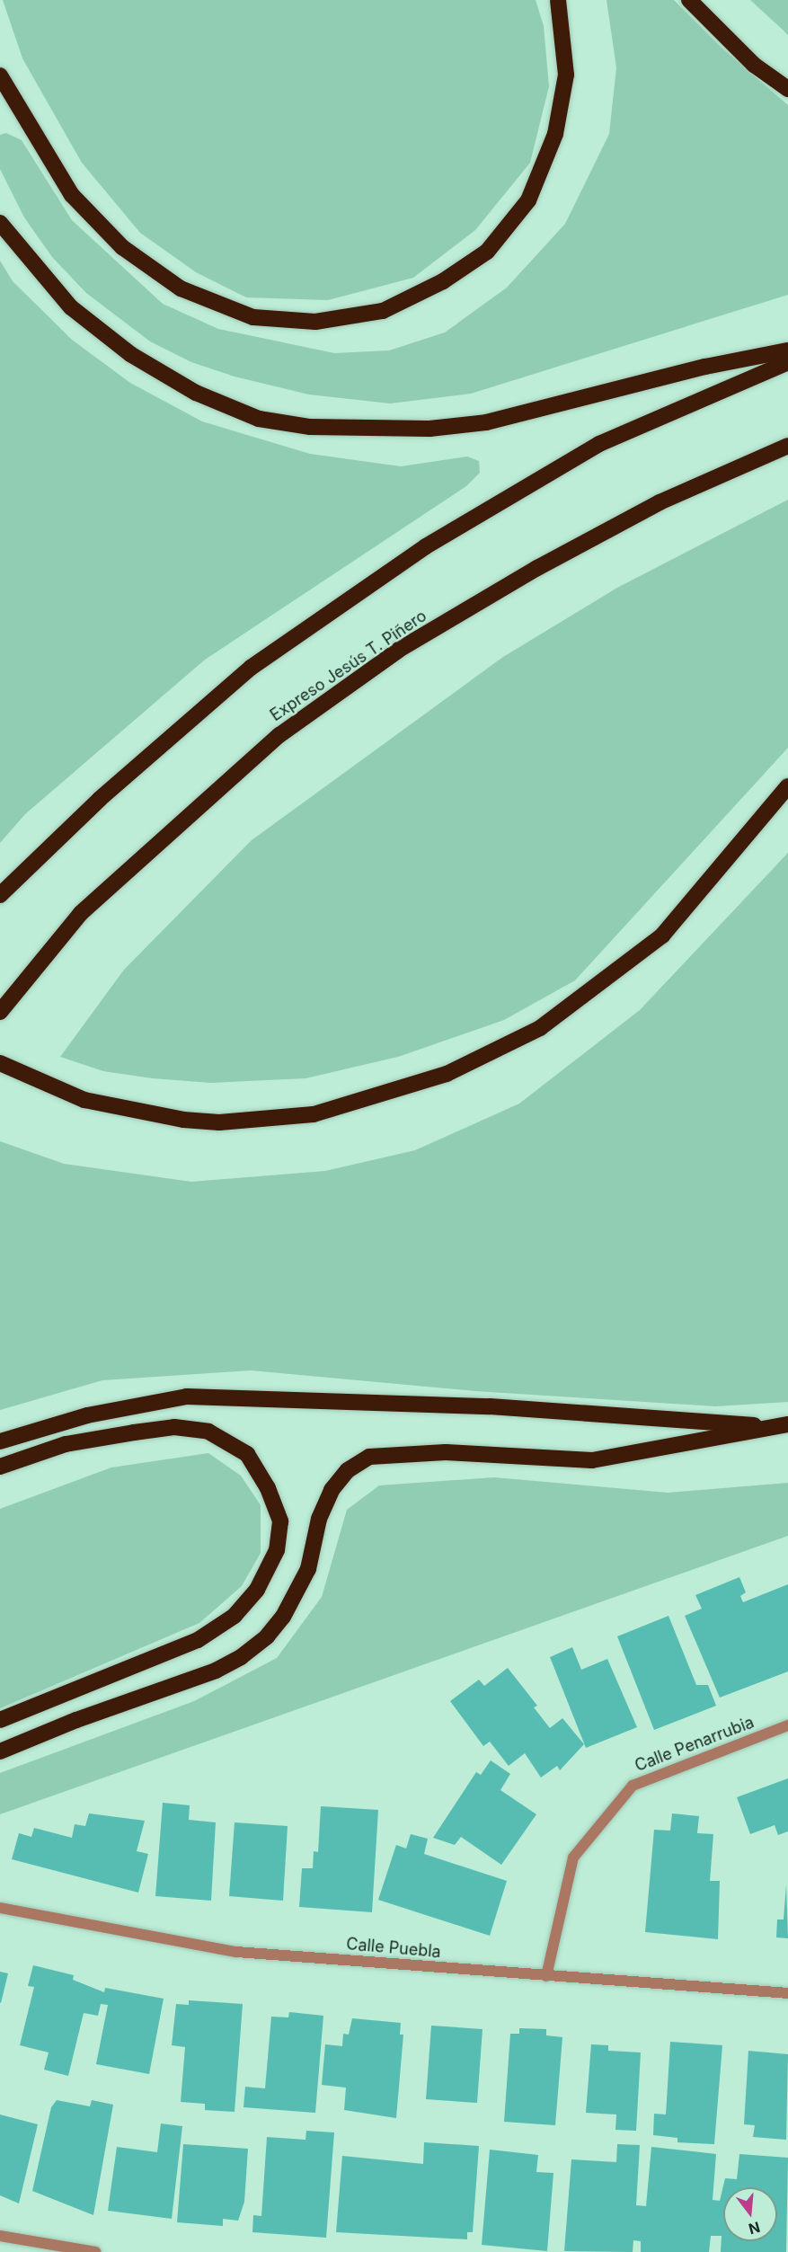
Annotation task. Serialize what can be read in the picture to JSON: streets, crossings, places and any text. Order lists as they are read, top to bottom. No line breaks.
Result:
{"streets":{"highway":["Expreso Jesús T. Piñero"],"street":["Calle Penarrubia","Calle Puebla"]},"crossings":[["Calle Penarrubia","Calle Puebla"]],"north":"bottom"}
